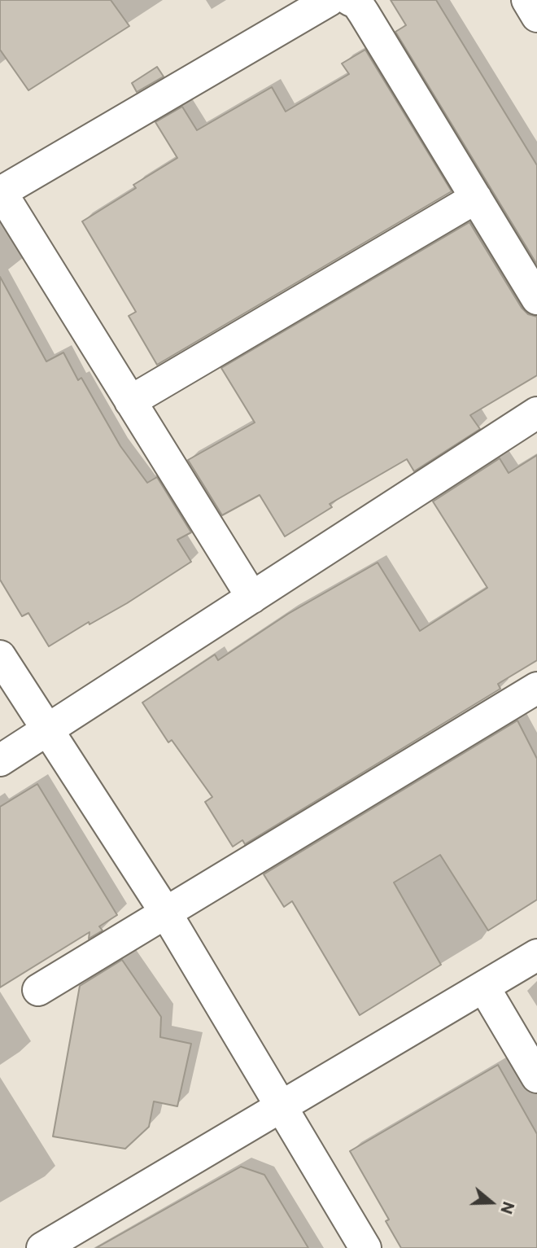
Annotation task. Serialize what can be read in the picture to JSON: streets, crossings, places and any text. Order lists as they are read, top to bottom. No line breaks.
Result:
{"north":"right"}
